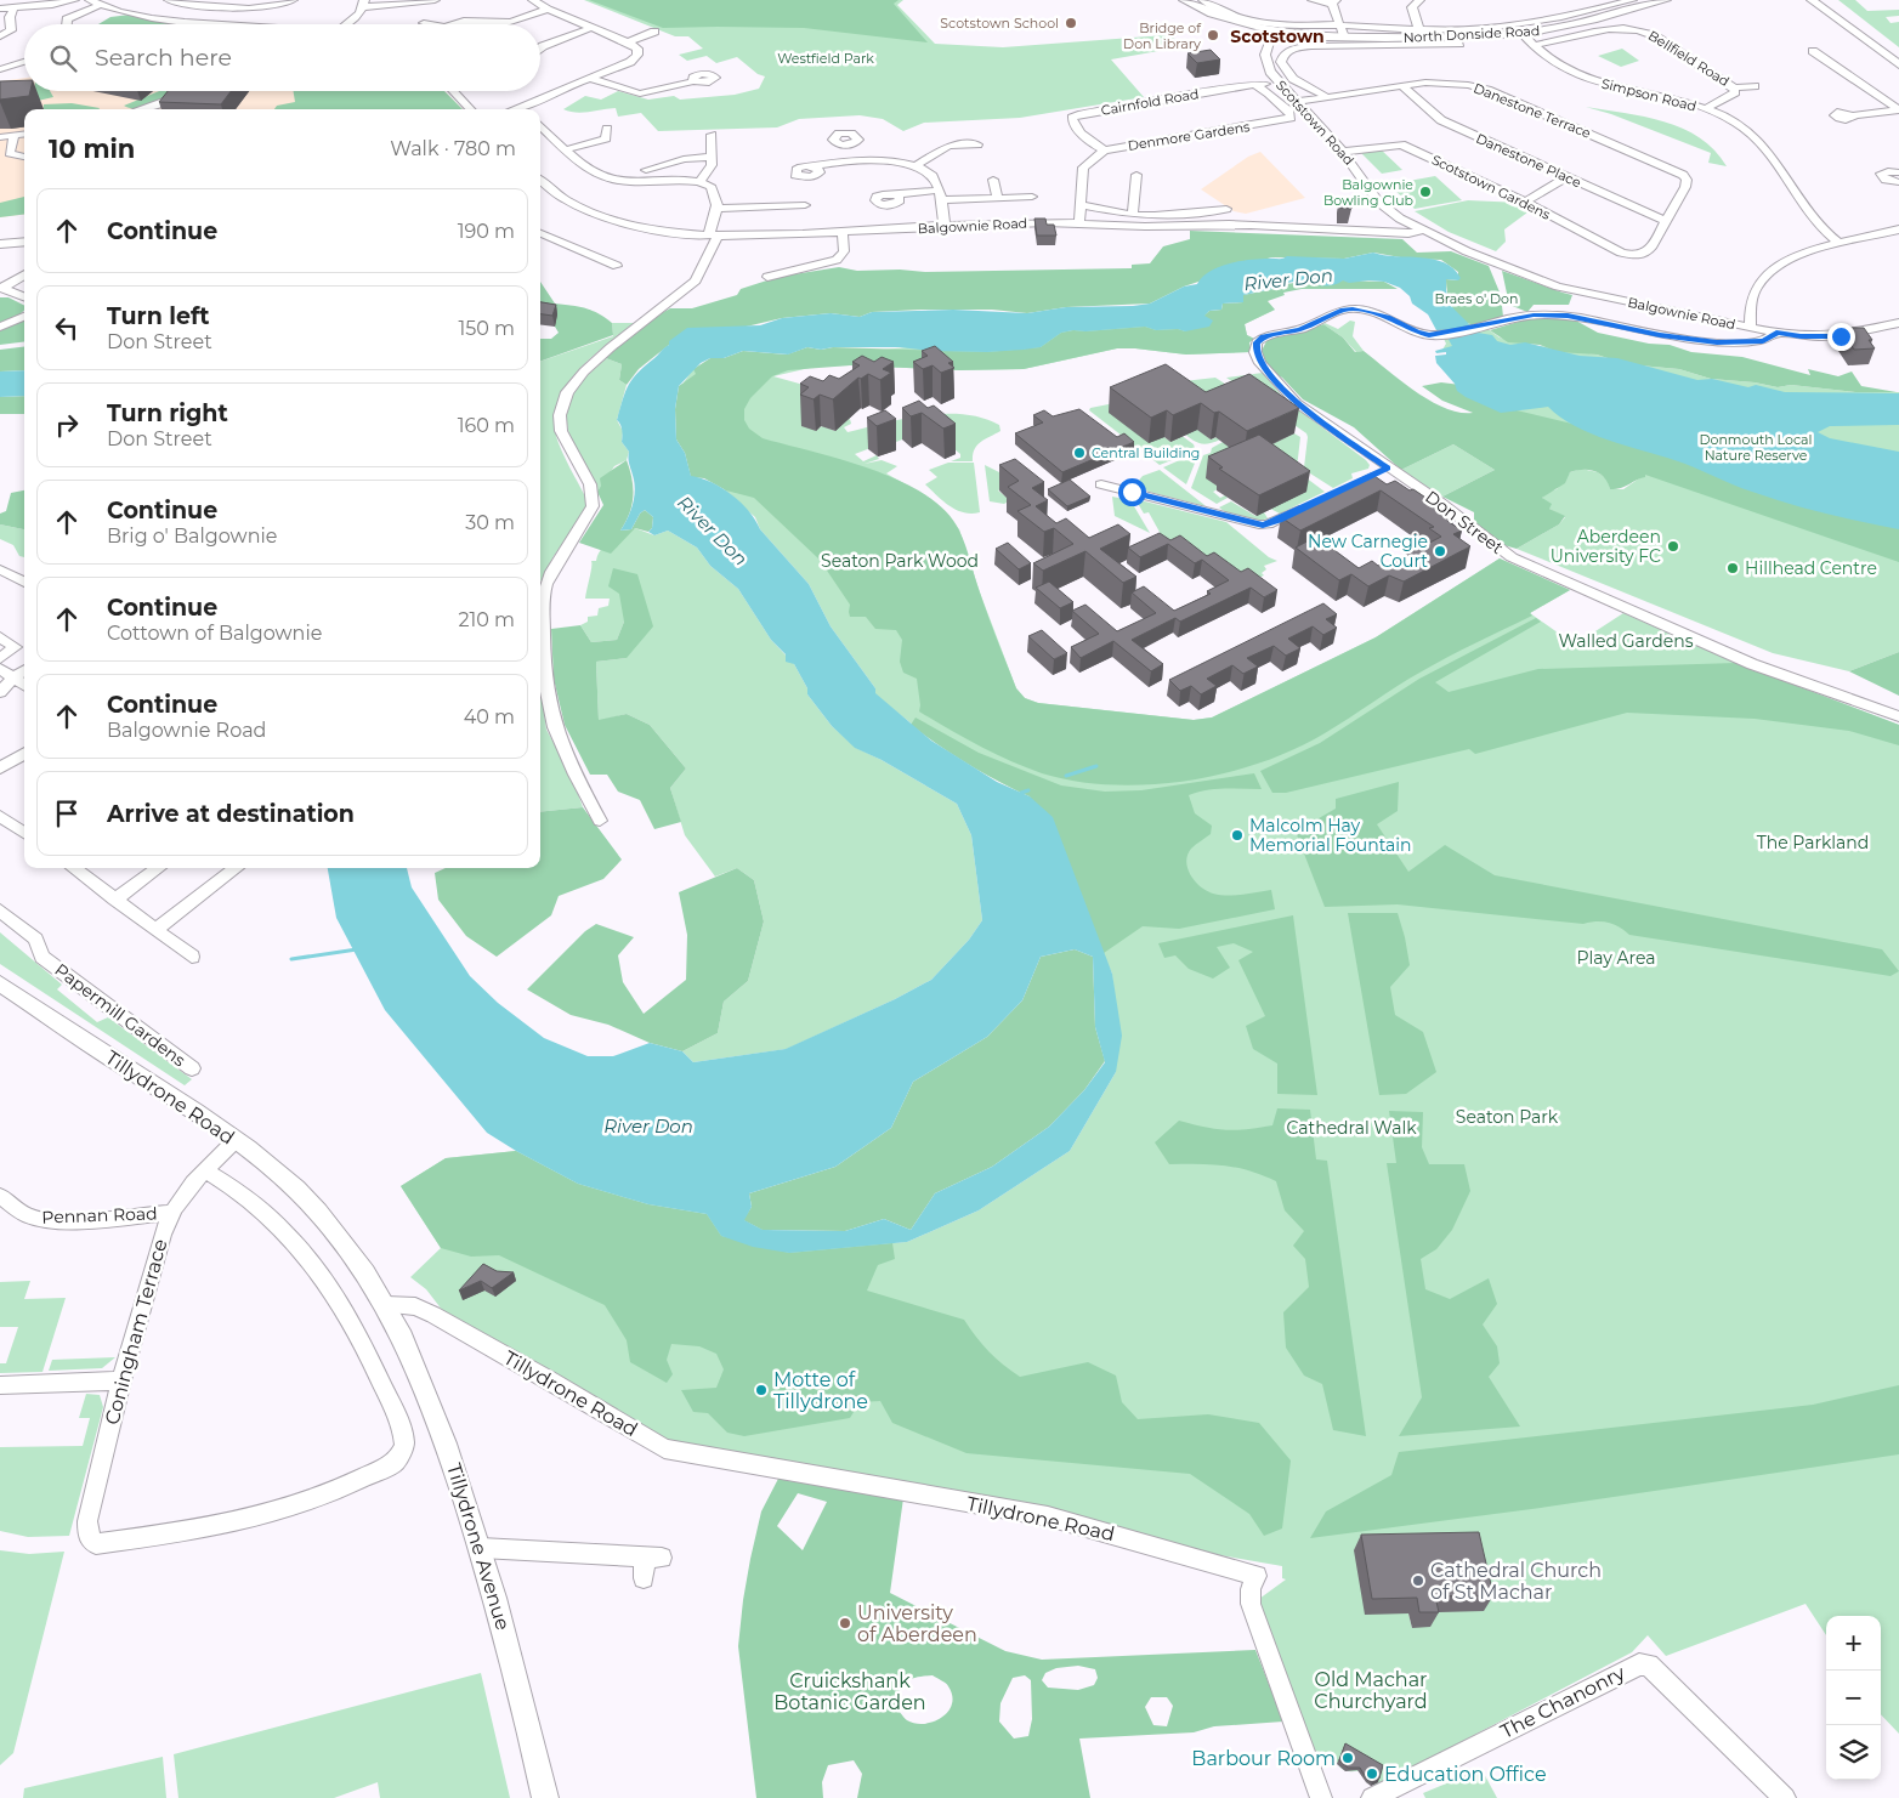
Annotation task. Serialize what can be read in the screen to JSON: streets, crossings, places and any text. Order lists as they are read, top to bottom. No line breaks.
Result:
{"streets":{"main road":["North Donside Road","Tillydrone Road","Tillydrone Avenue"],"street":["Bellfield Road","Simpson Road","Cairnfold Road","Danestone Terrace","Scotstown Road","Denmore Gardens","Danestone Place","Scotstown Gardens","Balgownie Road","Don Street","Papermill Gardens","Pennan Road","Coningham Terrace","The Chanonry"]},"crossings":[["North Donside Road","Simpson Road"],["North Donside Road","Scotstown Road"],["Bellfield Road","Simpson Road"],["Cairnfold Road","Scotstown Road"],["Cairnfold Road","Denmore Gardens"],["Danestone Terrace","Scotstown Road"],["Danestone Terrace","Danestone Place"],["Danestone Terrace","Scotstown Gardens"],["Scotstown Road","Scotstown Gardens"],["Scotstown Road","Balgownie Road"],["Denmore Gardens","Balgownie Road"],["Danestone Place","Scotstown Gardens"],["Balgownie Road","Don Street"],["Tillydrone Road","Coningham Terrace"],["Tillydrone Road","Tillydrone Avenue"],["Pennan Road","Coningham Terrace"]],"districts":["Scotstown"],"water":["River Don"],"parks":["Westfield Park","Braes o' Don","Donmouth Local Nature Reserve","Seaton Park Wood","Walled Gardens","The Parkland","Play Area","Seaton Park","Cathedral Walk","Old Machar Churchyard","Cruickshank Botanic Garden"],"places":["Scotstown School","Bridge of Don Library","Balgownie Bowling Club","Central Building","Aberdeen University FC","New Carnegie Court","Hillhead Centre","Malcolm Hay Memorial Fountain","Motte of Tillydrone","Cathedral Church of St Machar","University of Aberdeen","Barbour Room","Education Office"],"page":{"search":"Search here","heading":["10 min","Walk · 780 m"],"list":[["Continue","190 m"],["Turn left","Don Street","150 m"],["Turn right","Don Street","160 m"],["Continue","Brig o' Balgownie","30 m"],["Continue","Cottown of Balgownie","210 m"],["Continue","Balgownie Road","40 m"],"Arrive at destination"],"map_buttons":["+","−"]}}
